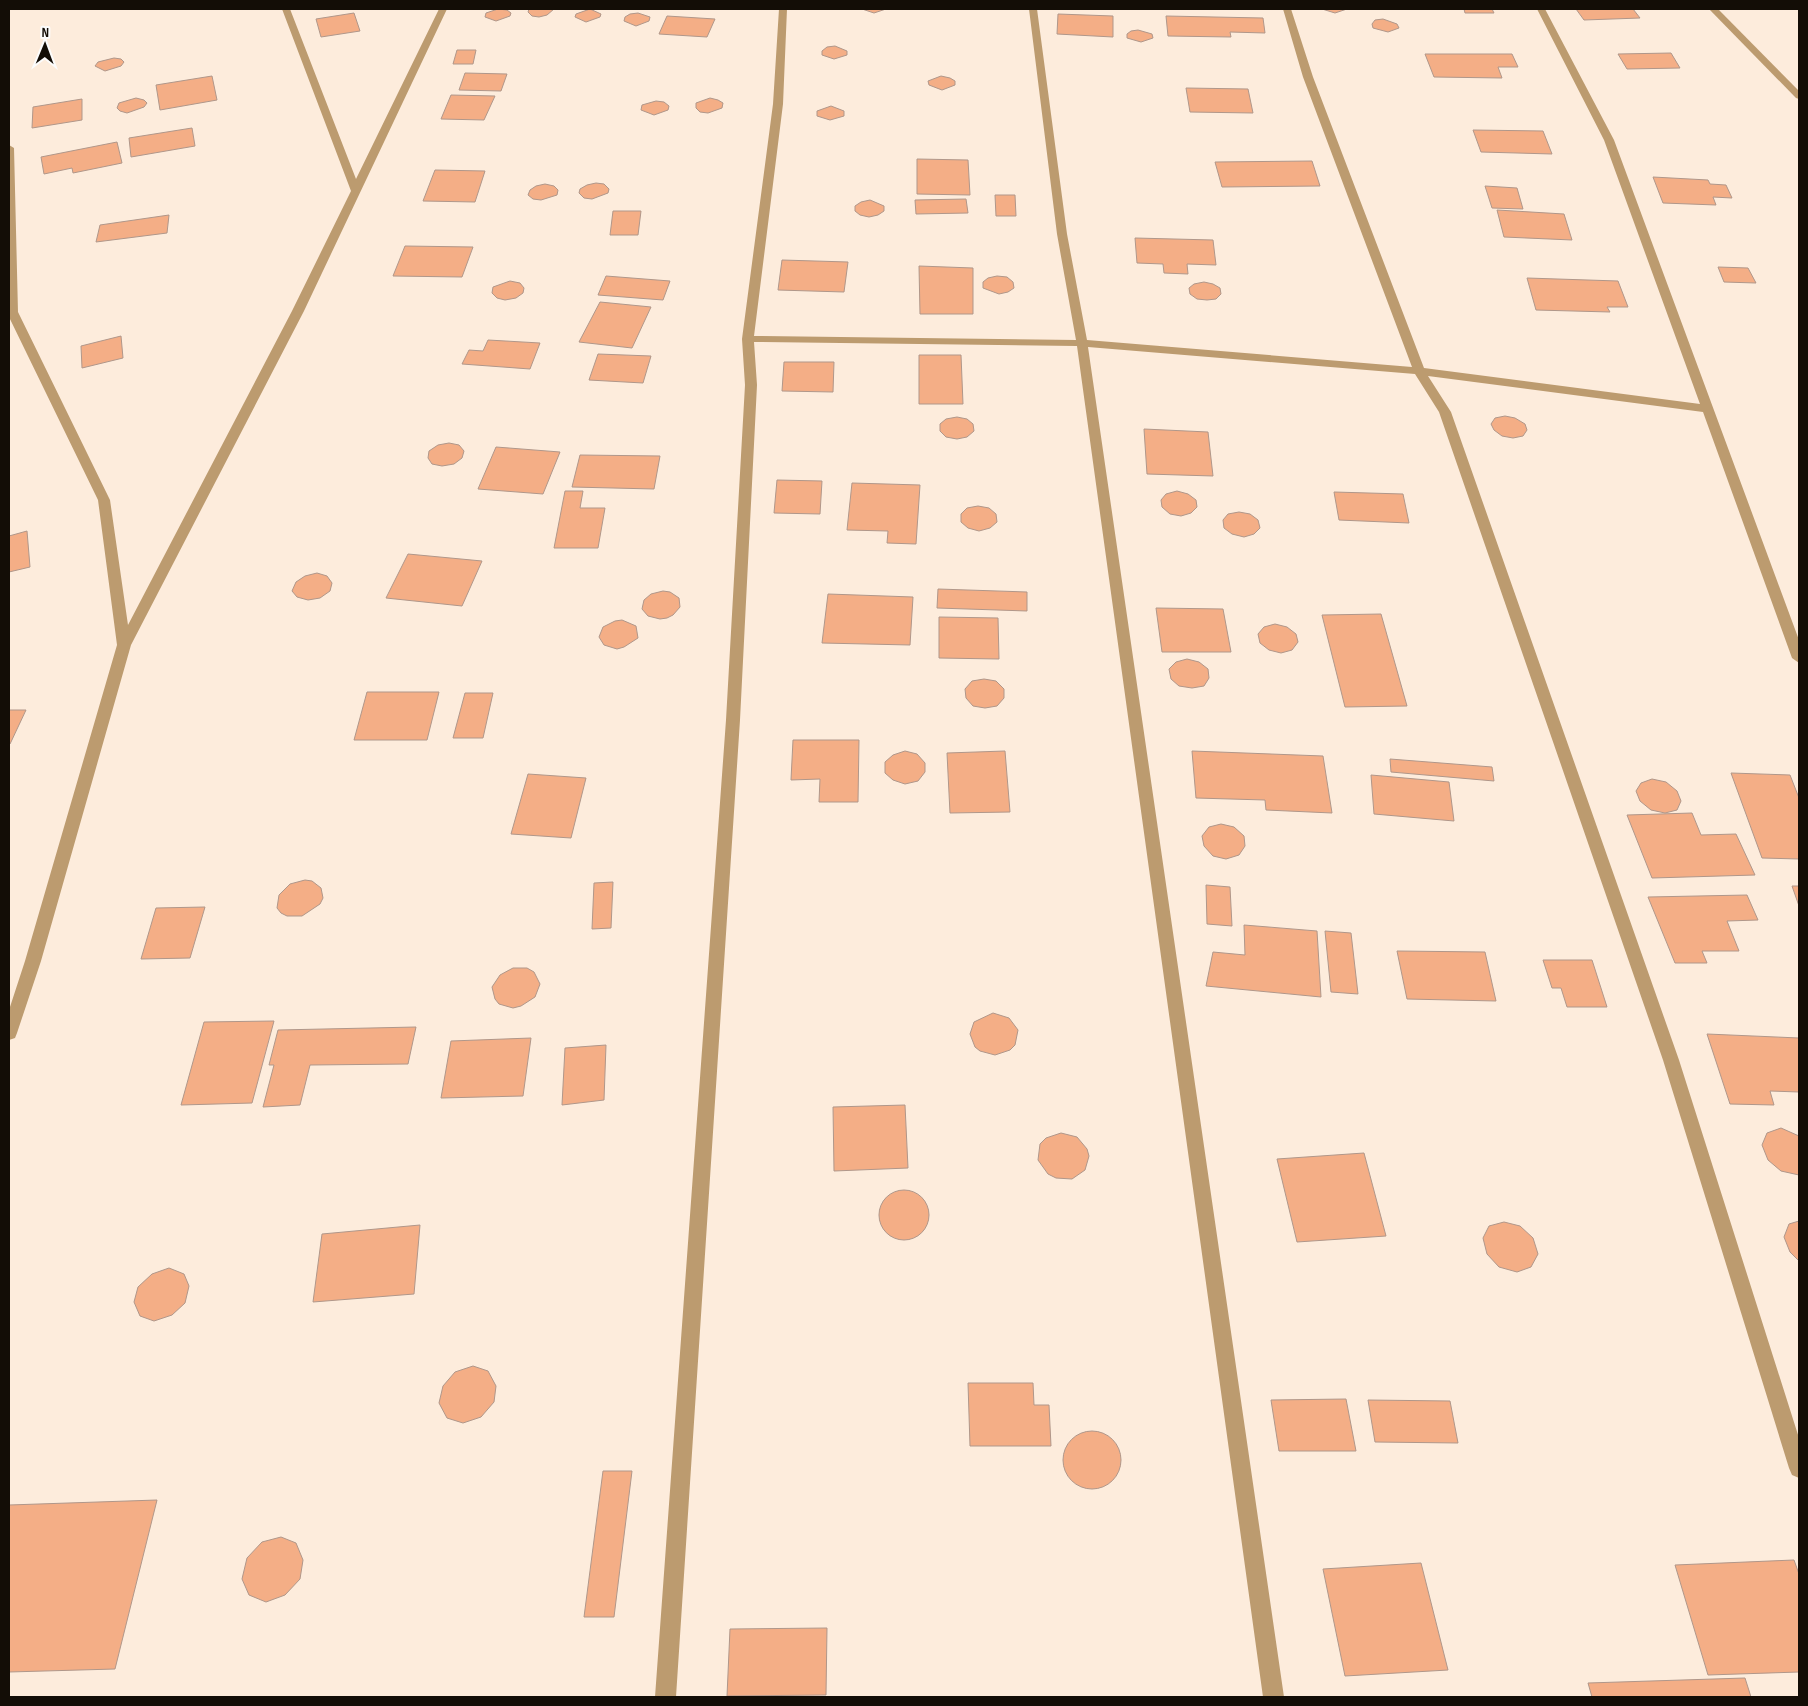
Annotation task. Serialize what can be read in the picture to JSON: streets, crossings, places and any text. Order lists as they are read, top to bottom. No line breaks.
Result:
{"north":"top"}
